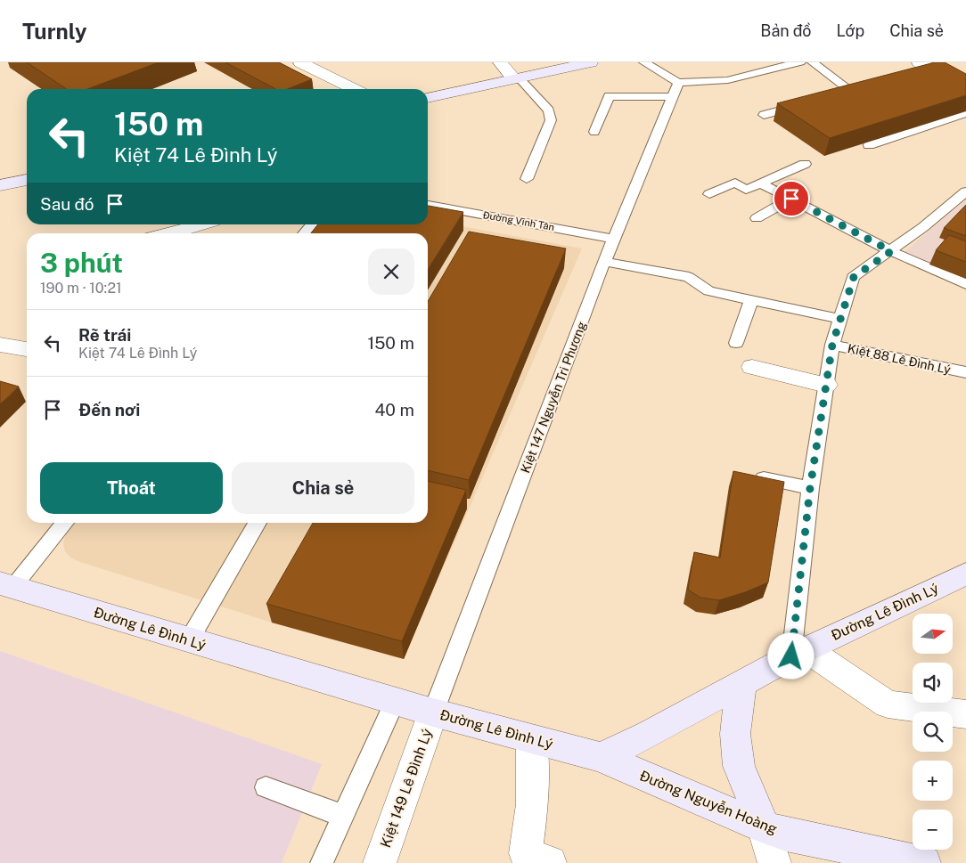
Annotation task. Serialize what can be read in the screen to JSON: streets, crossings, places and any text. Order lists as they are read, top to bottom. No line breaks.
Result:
{"streets":{"main road":["Đường Lê Đình Lý","Đường Nguyễn Hoàng"],"street":["Kiệt 149 Lê Đình Lý"],"lane":["Đường Vĩnh Tân","Kiệt 88 Lê Đình Lý","Kiệt 147 Nguyễn Tri Phương"]},"crossings":[["Đường Vĩnh Tân","Kiệt 147 Nguyễn Tri Phương"],["Kiệt 147 Nguyễn Tri Phương","Đường Lê Đình Lý"],["Kiệt 147 Nguyễn Tri Phương","Kiệt 149 Lê Đình Lý"],["Đường Lê Đình Lý","Kiệt 149 Lê Đình Lý"],["Đường Lê Đình Lý","Đường Nguyễn Hoàng"]],"north":"right","page":{"header":"Turnly","nav":["Bản đồ","Lớp","Chia sẻ"],"turn":["150 m","Kiệt 74 Lê Đình Lý"],"then":"Sau đó","heading":["3 phút","190 m · 10:21"],"list":[{"name":"Rẽ trái","note":"Kiệt 74 Lê Đình Lý","value":"150 m"},{"name":"Đến nơi","value":"40 m"}],"buttons":["Thoát","Chia sẻ"],"map_buttons":["+","−"]}}
